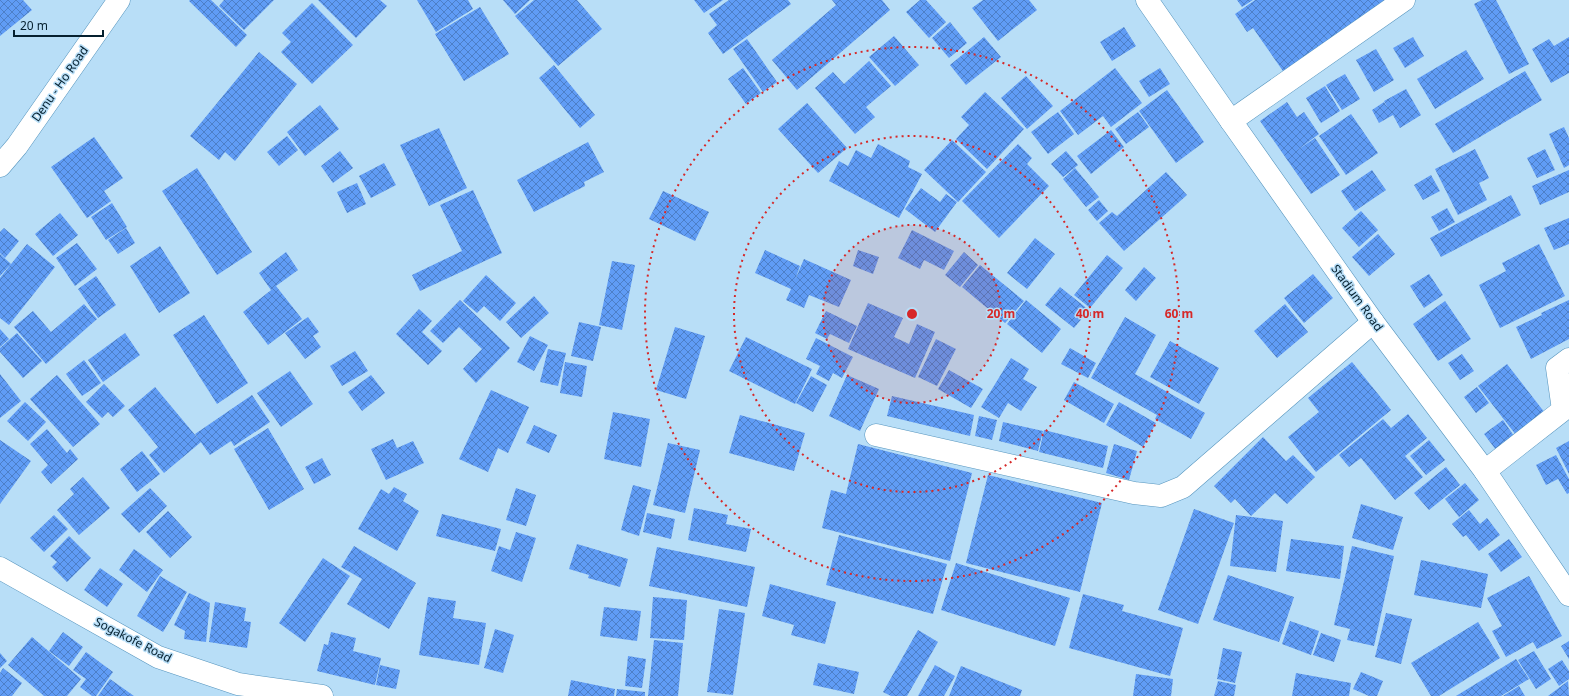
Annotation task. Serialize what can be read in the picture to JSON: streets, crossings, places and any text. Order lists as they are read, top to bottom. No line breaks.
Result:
{"streets":{"main road":["Denu - Ho Road","Stadium Road","Sogakofe Road"]},"scale_bar":"20 m","rings":["20 m","40 m","60 m"]}
